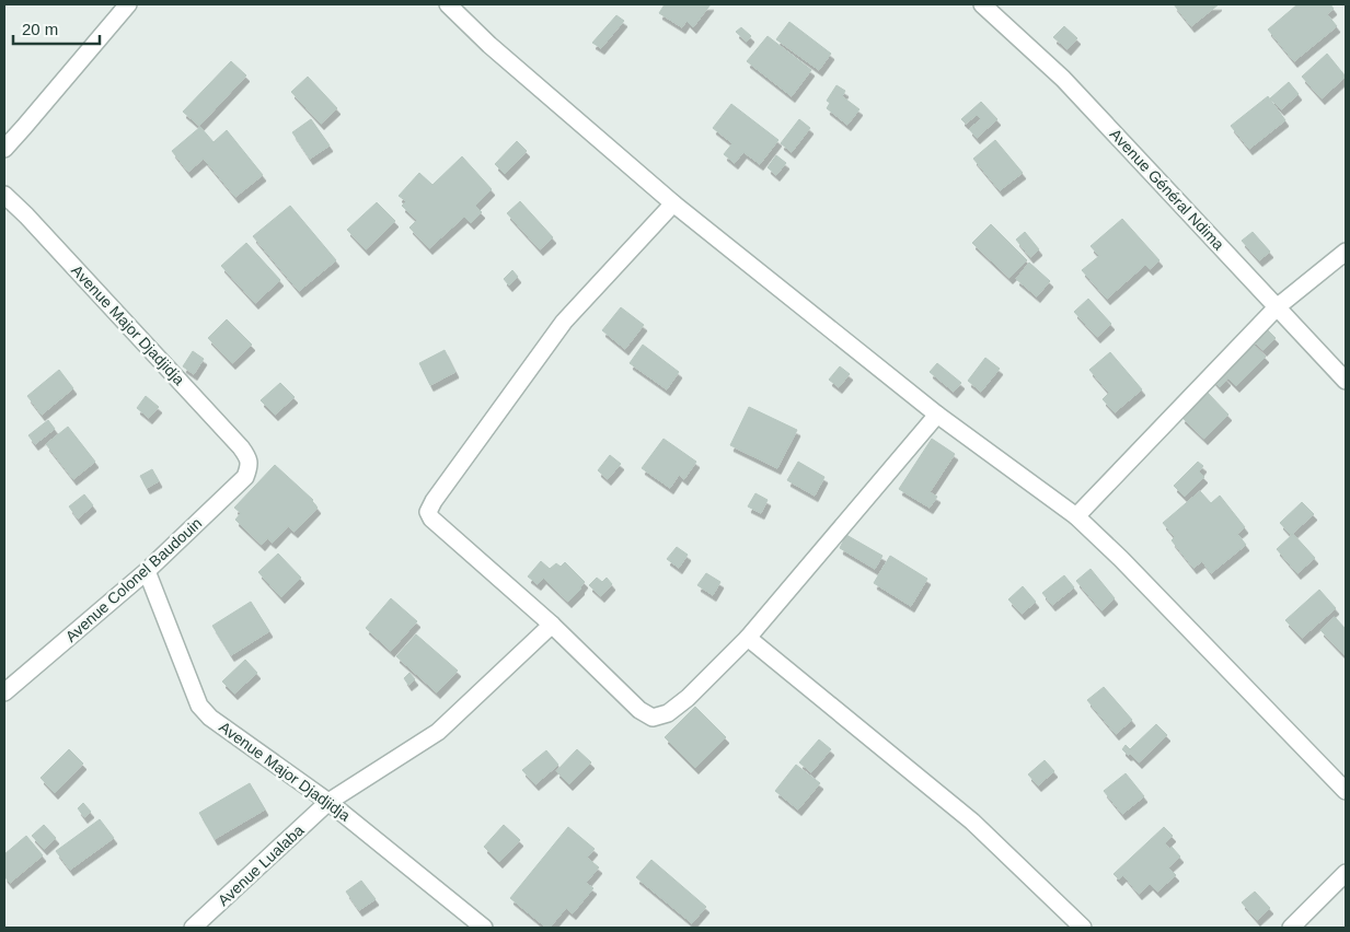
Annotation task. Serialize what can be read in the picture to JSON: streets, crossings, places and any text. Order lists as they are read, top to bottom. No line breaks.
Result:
{"streets":{"street":["Avenue Général Ndima","Avenue Major Djadjidja","Avenue Colonel Baudouin","Avenue Lualaba"]},"crossings":[["Avenue Major Djadjidja","Avenue Colonel Baudouin"],["Avenue Major Djadjidja","Avenue Lualaba"]],"scale_bar":"20 m"}
